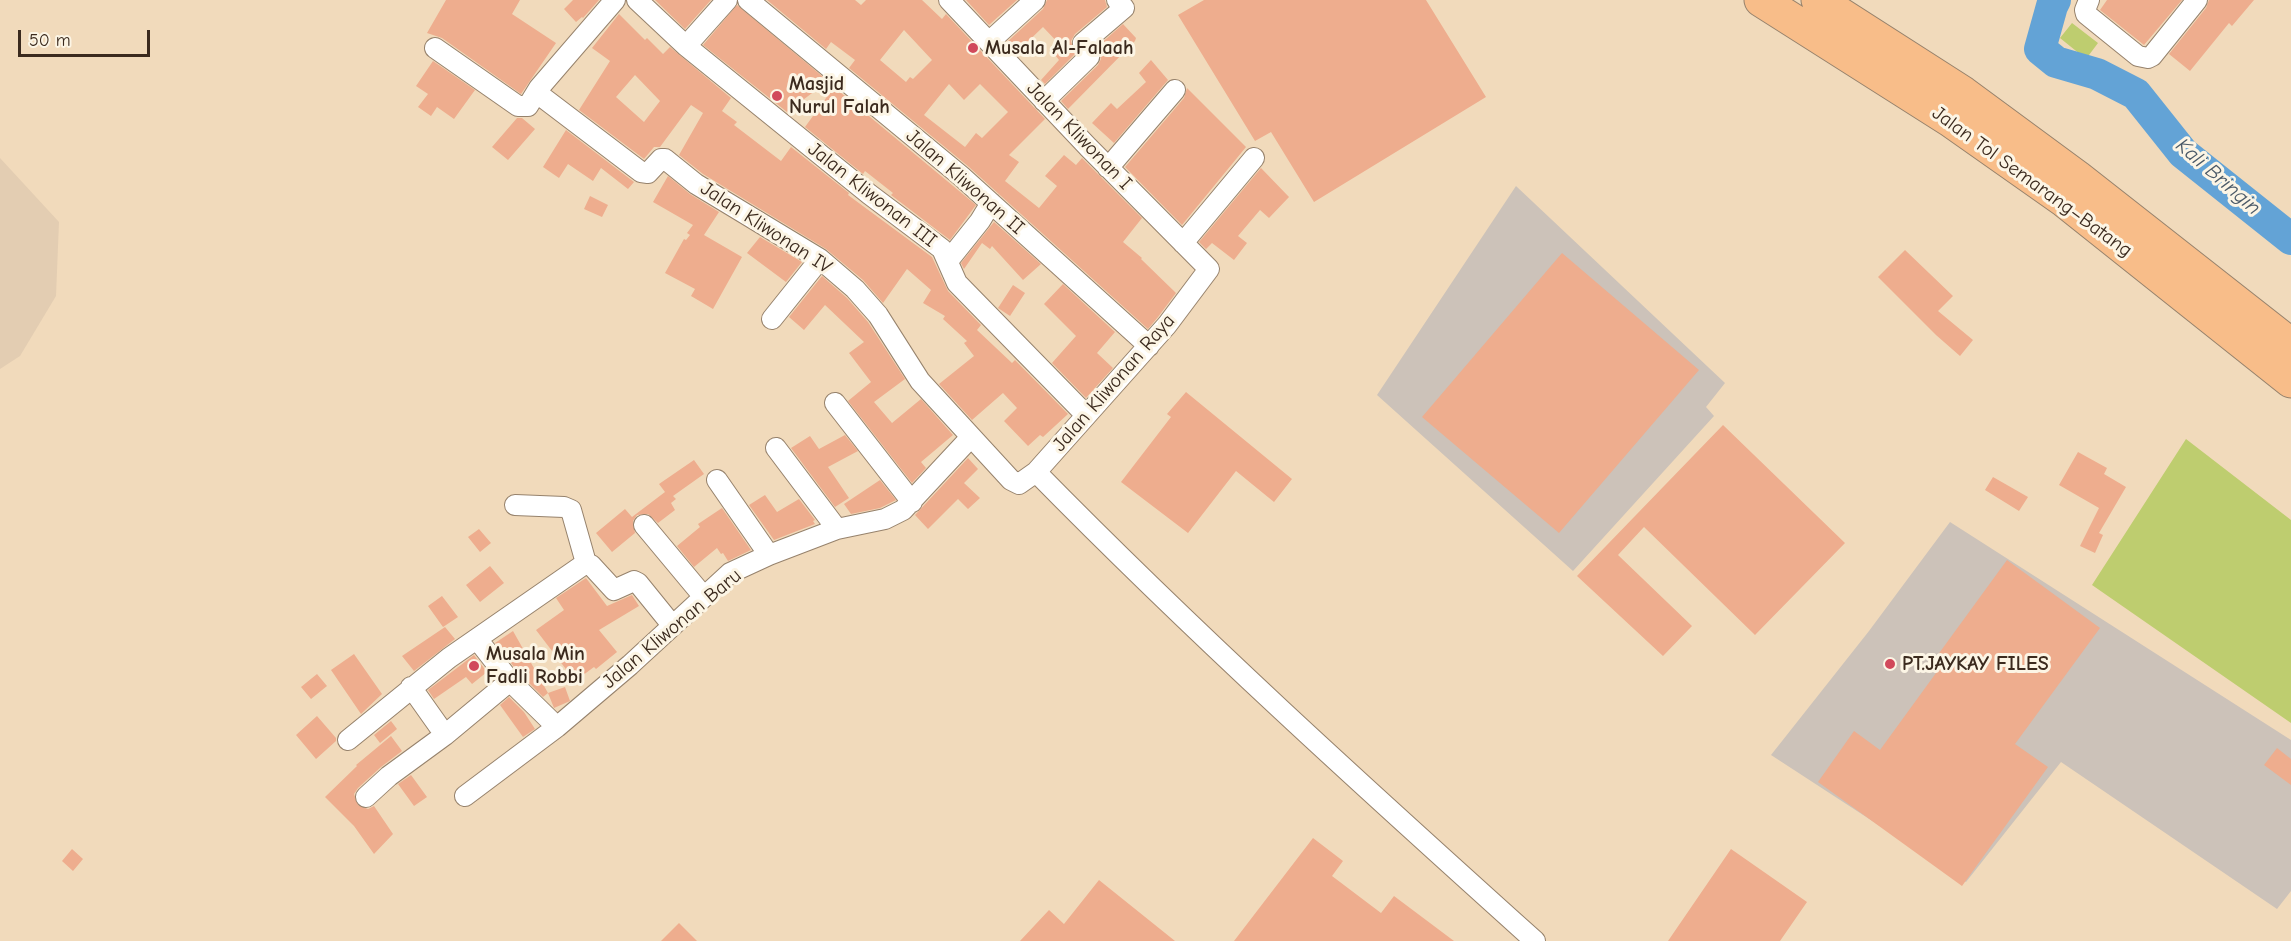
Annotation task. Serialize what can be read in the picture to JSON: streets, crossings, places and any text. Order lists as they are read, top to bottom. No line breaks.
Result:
{"streets":{"highway":["Jalan Tol Semarang–Batang"],"street":["Jalan Kliwonan I","Jalan Kliwonan II","Jalan Kliwonan III","Jalan Kliwonan IV","Jalan Kliwonan Raya","Jalan Kliwonan Baru"]},"crossings":[["Jalan Kliwonan I","Jalan Kliwonan Raya"],["Jalan Kliwonan II","Jalan Kliwonan Raya"],["Jalan Kliwonan III","Jalan Kliwonan Raya"],["Jalan Kliwonan IV","Jalan Kliwonan Raya"],["Jalan Kliwonan IV","Jalan Kliwonan Baru"]],"water":["Kali Bringin"],"places":["Musala Al-Falaah","Masjid Nurul Falah","PT.JAYKAY FILES","Musala Min Fadli Robbi"],"scale_bar":"50 m"}
